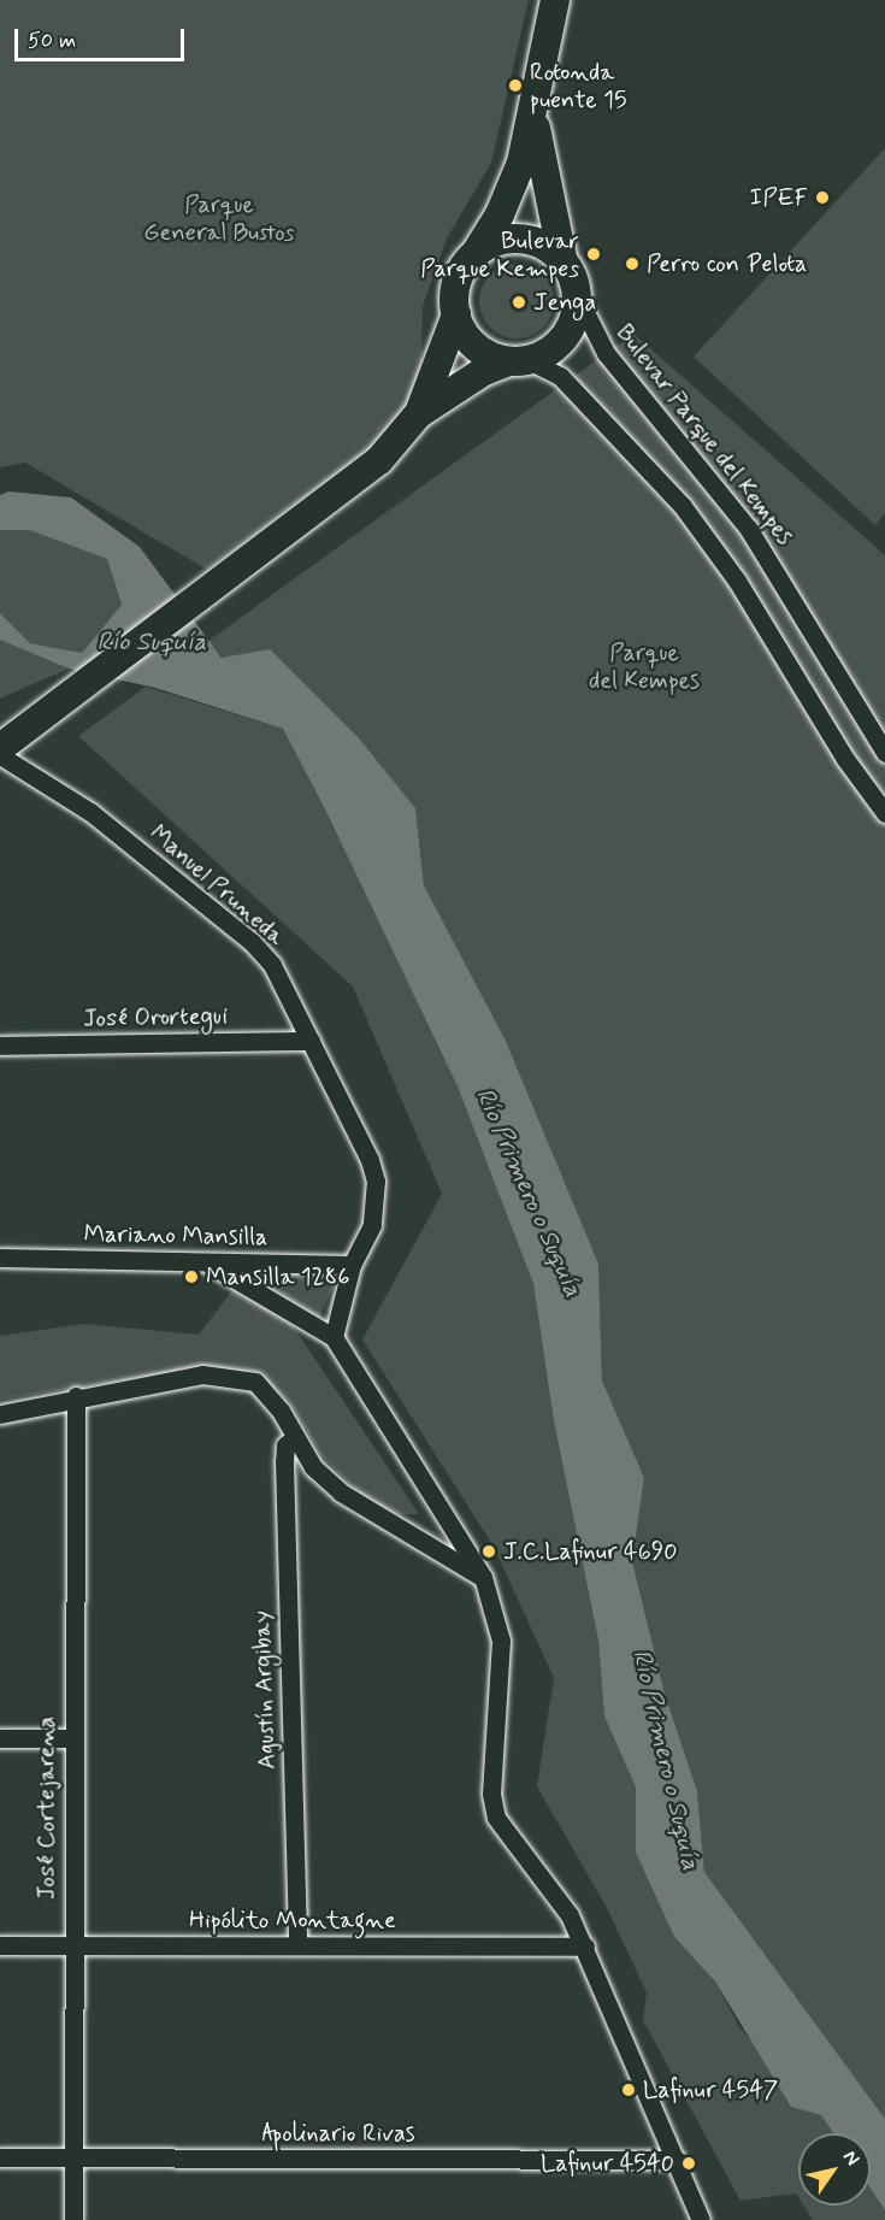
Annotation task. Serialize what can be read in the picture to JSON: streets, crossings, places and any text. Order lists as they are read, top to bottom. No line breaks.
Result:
{"streets":{"street":["Bulevar Parque del Kempes","Manuel Pruneda","José Orortegui","Mariano Mansilla","Agustín Argibay","José Cortejarena","Hipólito Montagne","Apolinario Rivas"]},"crossings":[["Manuel Pruneda","José Orortegui"],["Manuel Pruneda","Mariano Mansilla"],["Agustín Argibay","Hipólito Montagne"],["José Cortejarena","Hipólito Montagne"],["José Cortejarena","Apolinario Rivas"]],"water":["Río Suquía","Río Primero o Suquía"],"parks":["Parque General Bustos","Parque del Kempes"],"places":["Rotonda puente 15","IPEF","Bulevar Parque Kempes","Perro con Pelota","Jenga","Mansilla 1286","J.C.Lafinur 4690","Lafinur 4547","Lafinur 4540"],"scale_bar":"50 m","north":"top right"}
